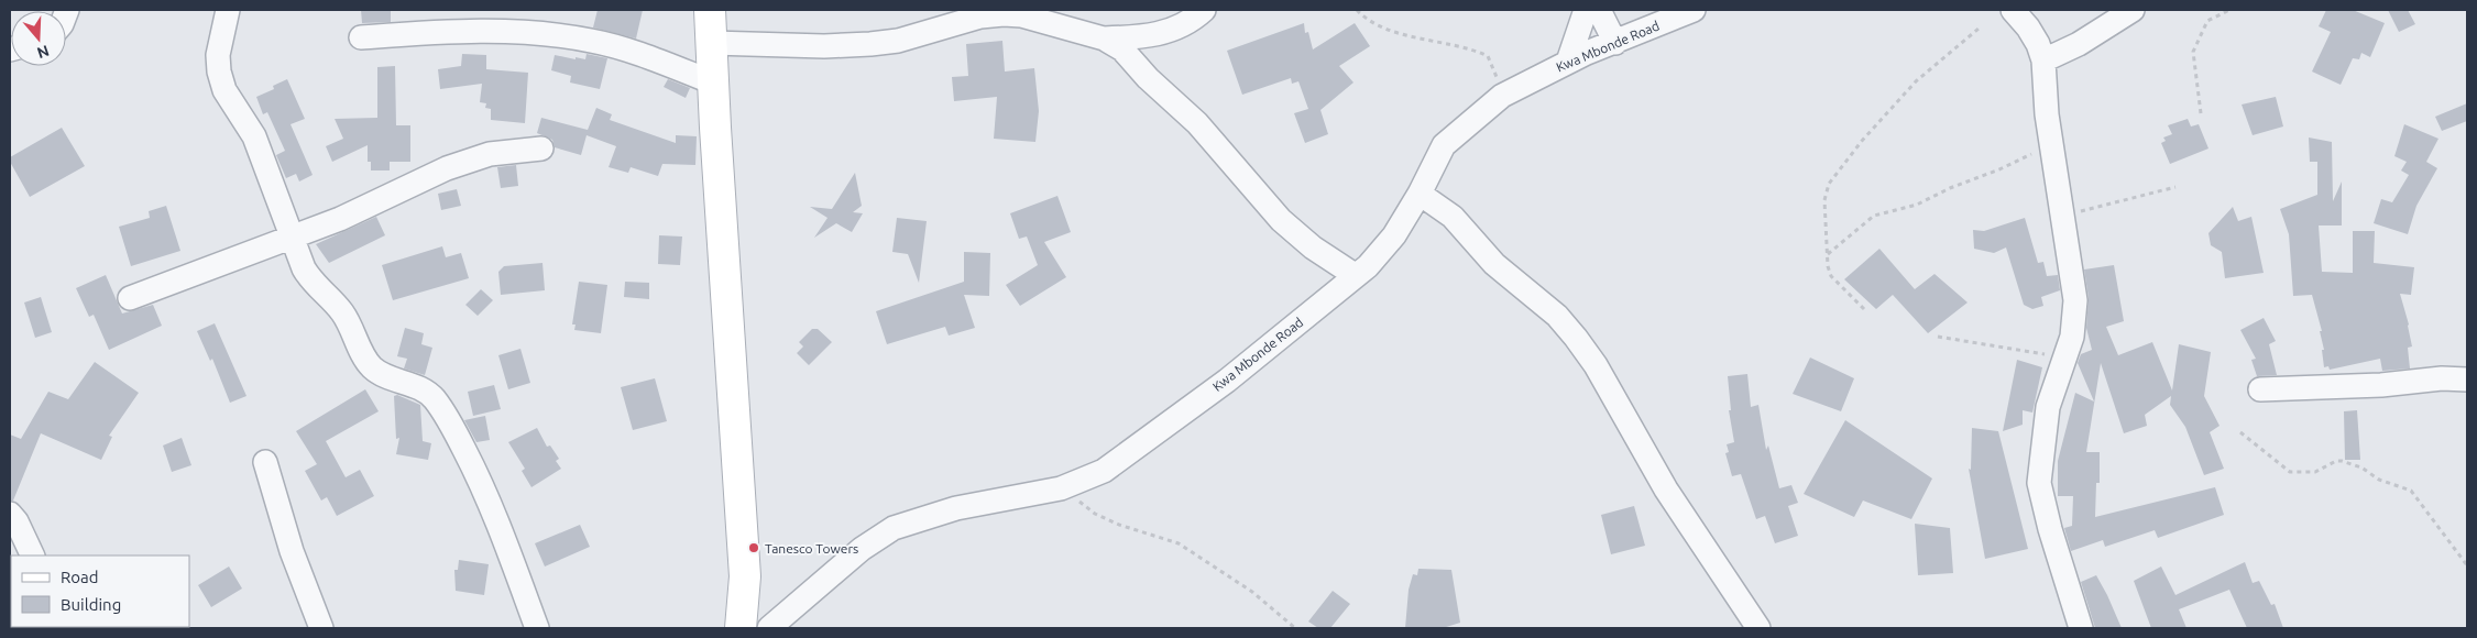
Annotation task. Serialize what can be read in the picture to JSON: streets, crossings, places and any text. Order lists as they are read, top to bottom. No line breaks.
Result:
{"streets":{"street":["Kwa Mbonde Road"]},"places":["Tanesco Towers"],"legend":["Road","Building"],"north":"bottom"}
